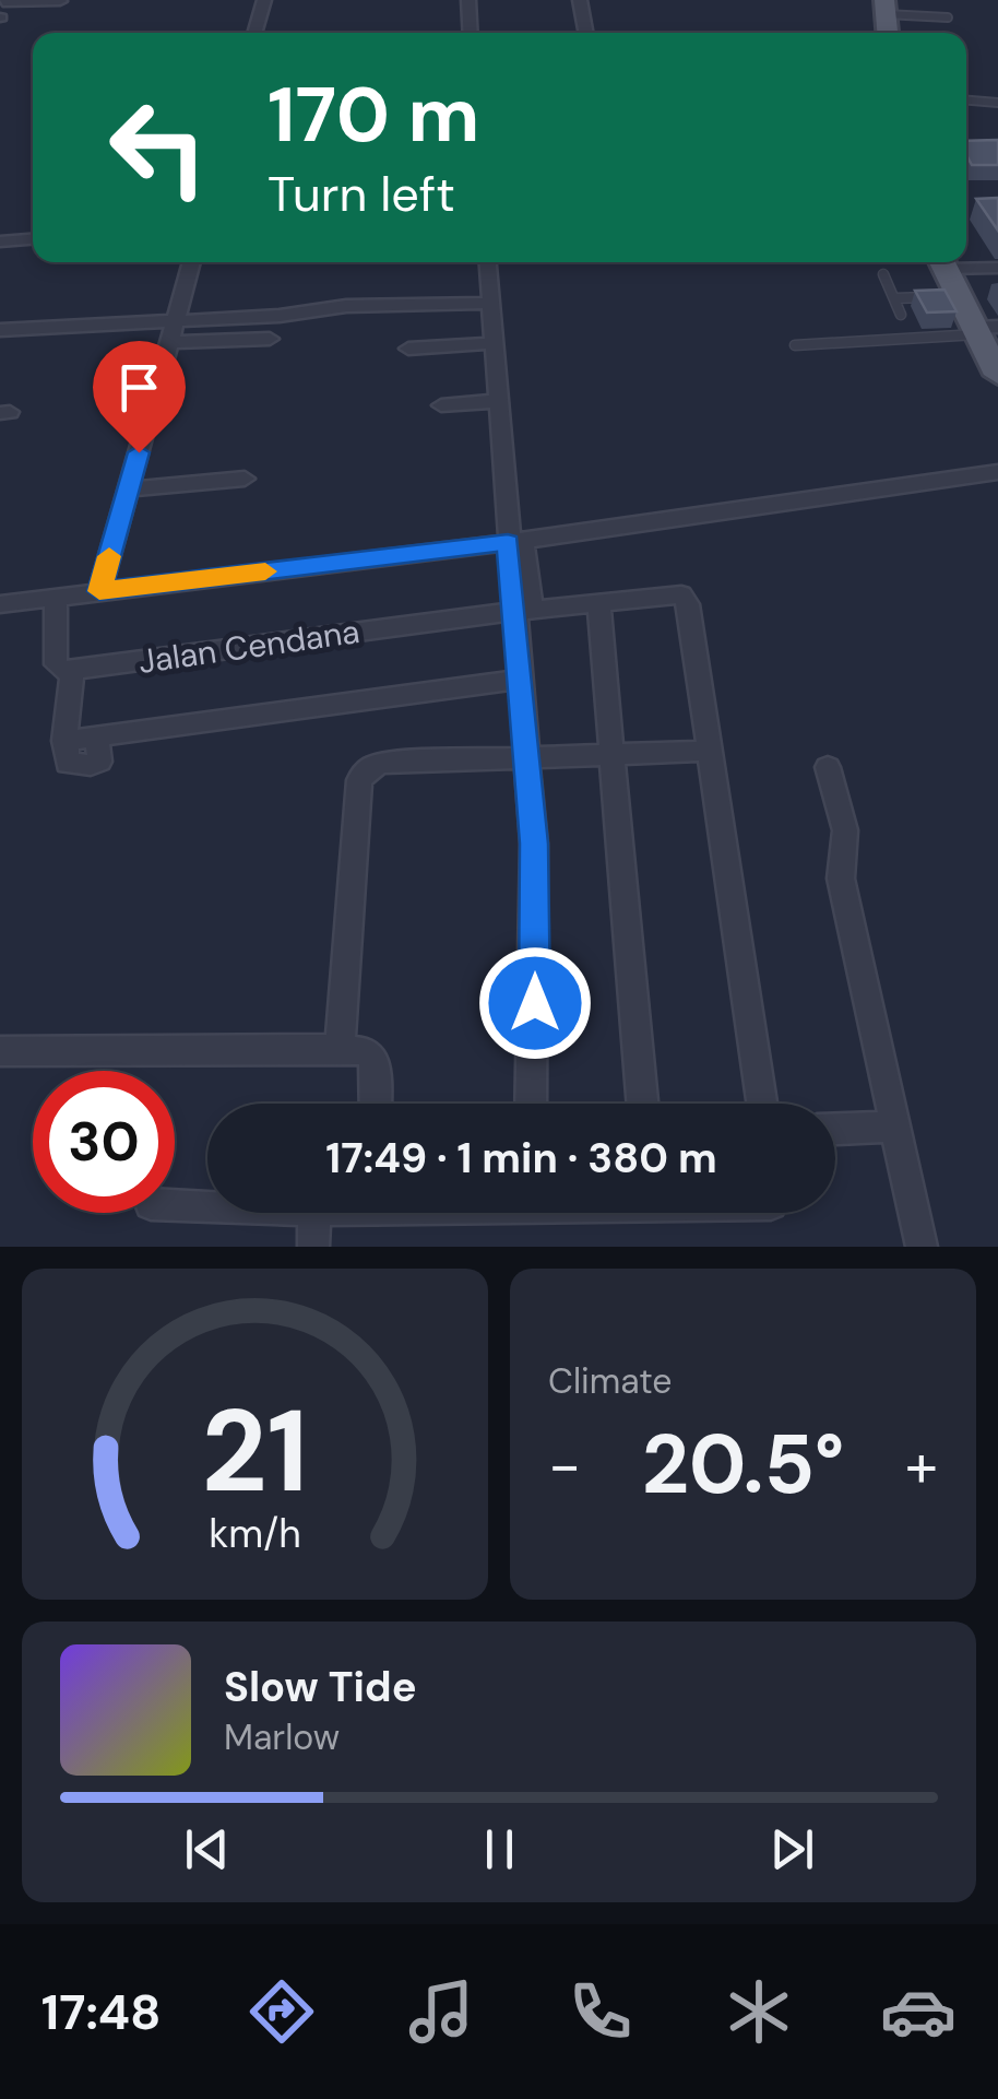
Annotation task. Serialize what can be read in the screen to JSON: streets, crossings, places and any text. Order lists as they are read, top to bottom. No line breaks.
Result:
{"streets":{"street":["Jalan Cendana"]},"page":{"turn":["170 m","Turn left"],"limit":"30","trip":"17:49 · 1 min · 380 m","tile":"Climate","heat":["−","20.5°","+"],"song":["Slow Tide","Marlow"],"tabs":"17:48","gauge":["21","km/h"]}}
